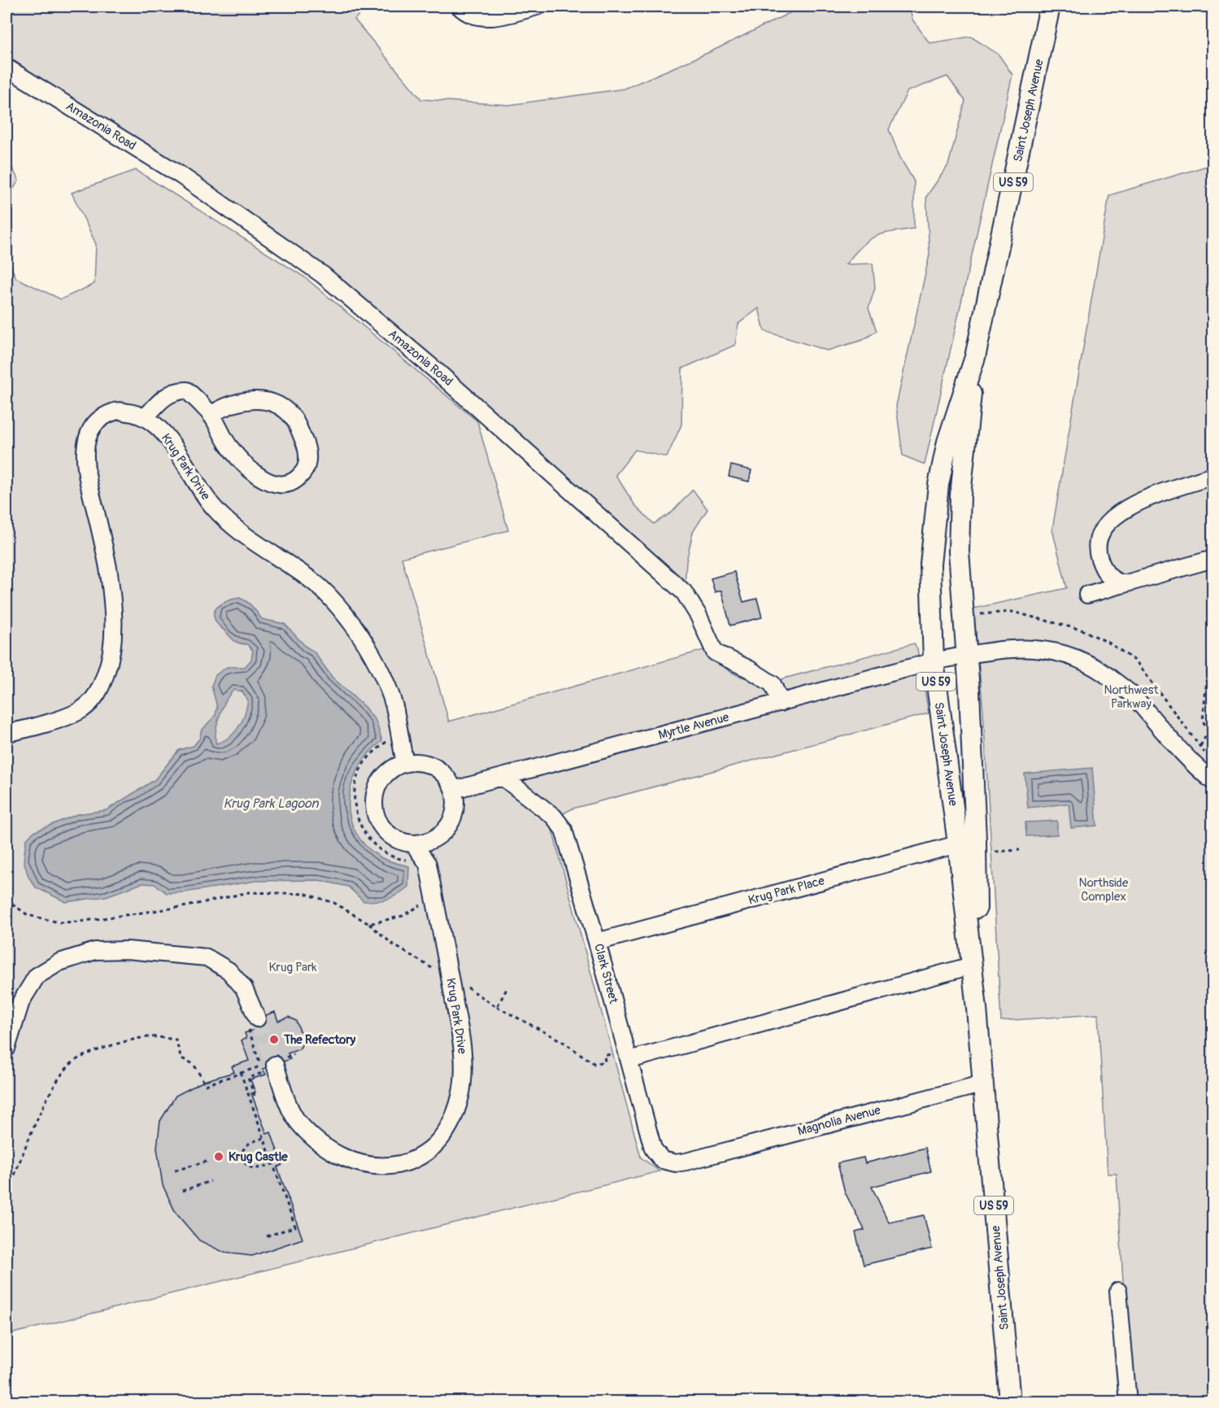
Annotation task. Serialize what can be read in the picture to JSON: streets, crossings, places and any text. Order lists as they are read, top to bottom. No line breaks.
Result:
{"streets":{"main road":["Saint Joseph Avenue","US 59"],"street":["Amazonia Road","Krug Park Drive","Myrtle Avenue","Krug Park Place","Clark Street","Magnolia Avenue"]},"crossings":[["Saint Joseph Avenue","Myrtle Avenue"],["Saint Joseph Avenue","Krug Park Place"],["Saint Joseph Avenue","Magnolia Avenue"],["Amazonia Road","Myrtle Avenue"],["Krug Park Drive","Myrtle Avenue"],["Myrtle Avenue","Clark Street"],["Krug Park Place","Clark Street"],["Clark Street","Magnolia Avenue"]],"water":["Krug Park Lagoon"],"parks":["Northwest Parkway","Northside Complex","Krug Park"],"places":["The Refectory","Krug Castle"]}
